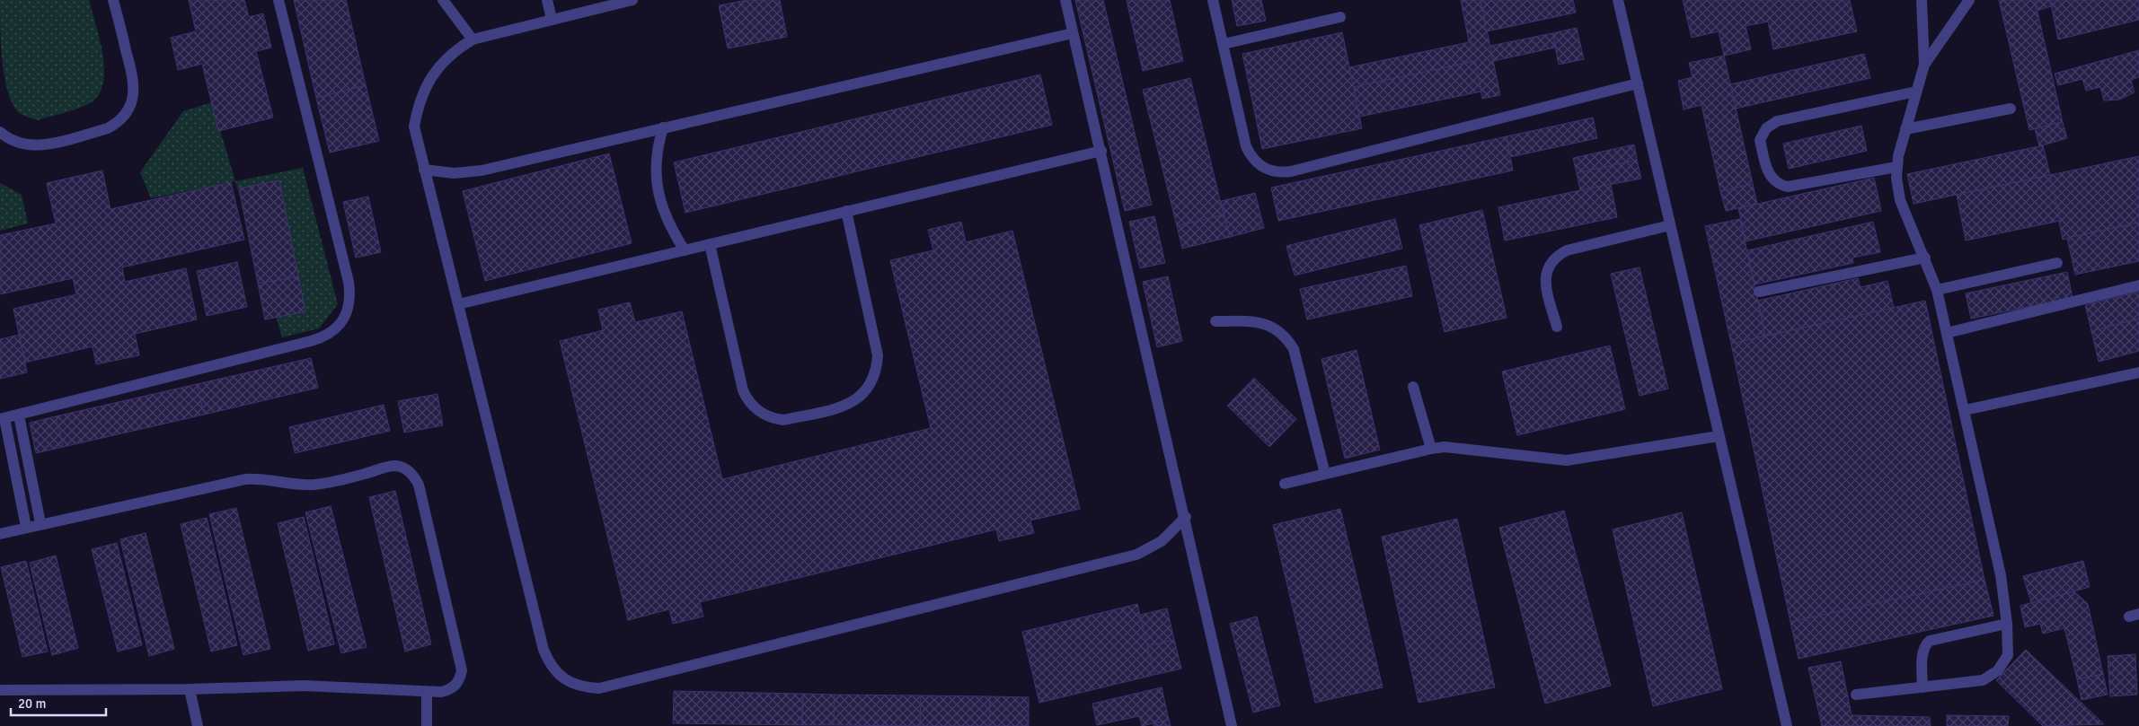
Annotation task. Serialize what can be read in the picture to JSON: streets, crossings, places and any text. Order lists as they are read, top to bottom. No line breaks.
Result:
{"scale_bar":"20 m"}
